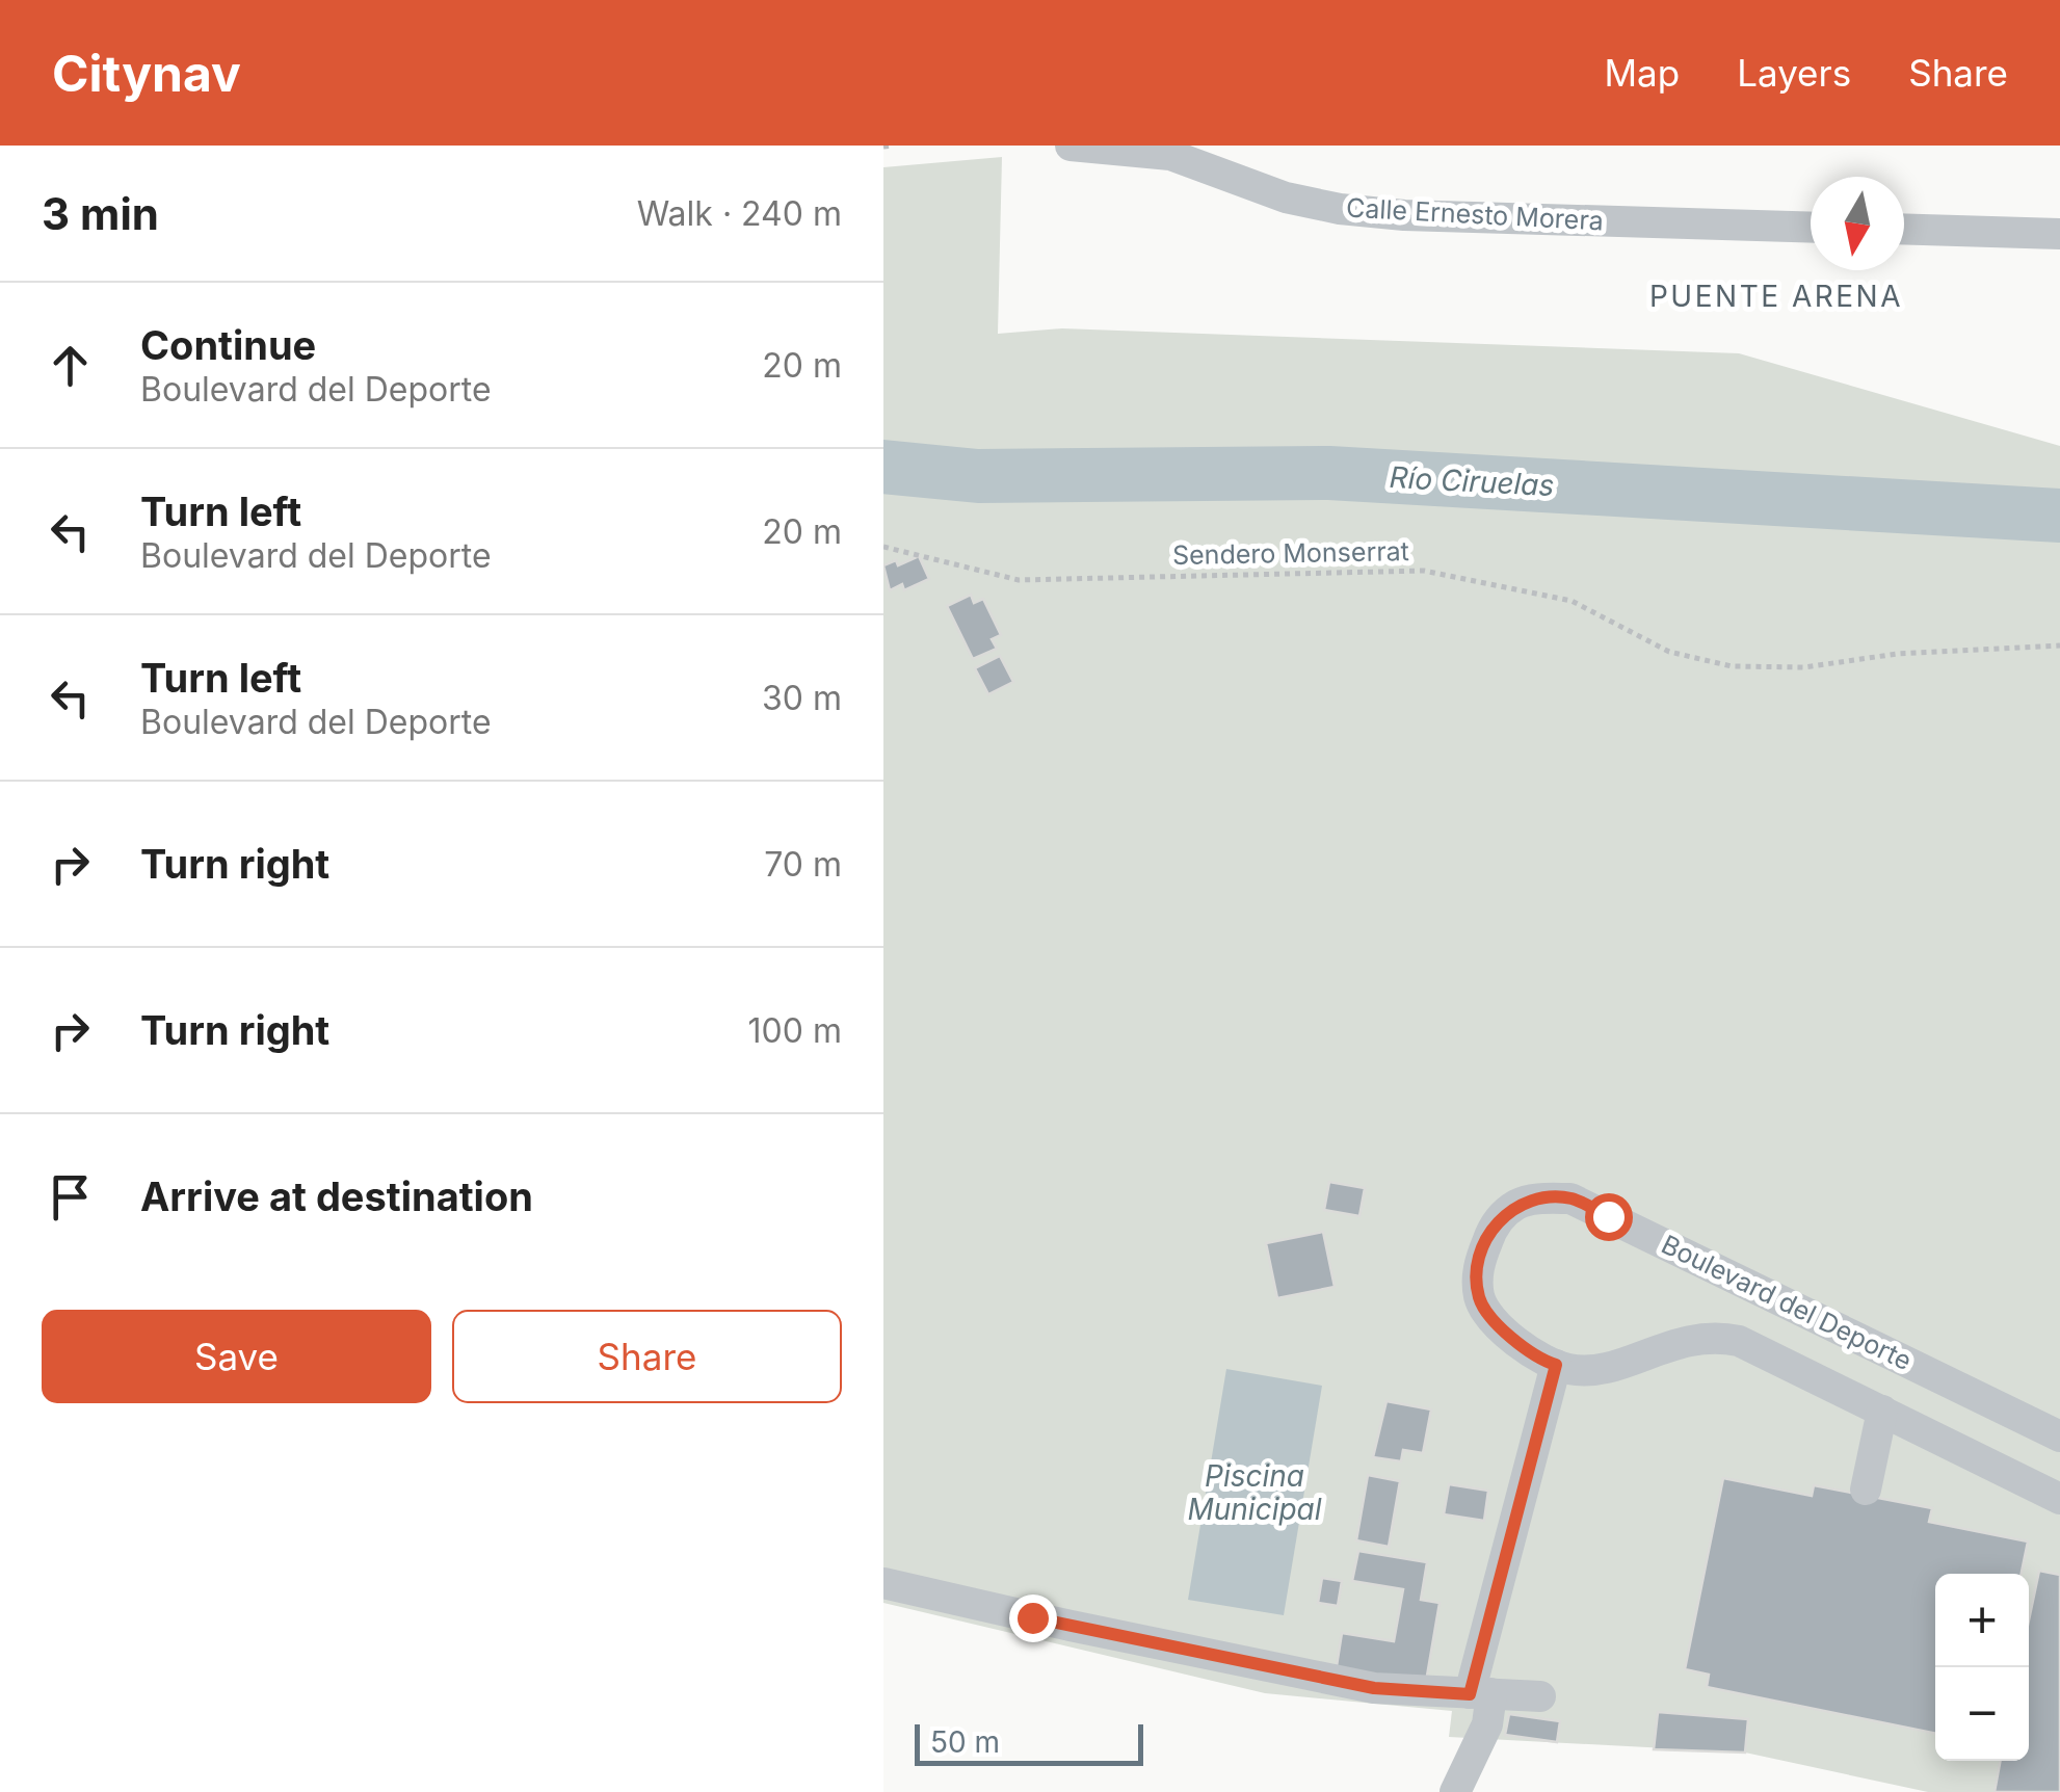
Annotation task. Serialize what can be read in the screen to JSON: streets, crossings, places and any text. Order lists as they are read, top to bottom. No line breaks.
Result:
{"streets":{"street":["Calle Ernesto Morera","Boulevard del Deporte"],"path":["Sendero Monserrat"]},"districts":["PUENTE ARENA"],"water":["Río Ciruelas","Piscina Municipal"],"scale_bar":"50 m","north":"bottom","page":{"header":"Citynav","nav":["Map","Layers","Share"],"heading":["3 min","Walk · 240 m"],"list":[["Continue","Boulevard del Deporte","20 m"],["Turn left","Boulevard del Deporte","20 m"],["Turn left","Boulevard del Deporte","30 m"],["Turn right","70 m"],["Turn right","100 m"],"Arrive at destination"],"buttons":["Save","Share"],"map_buttons":["+","−"],"scale":"50 m"}}
